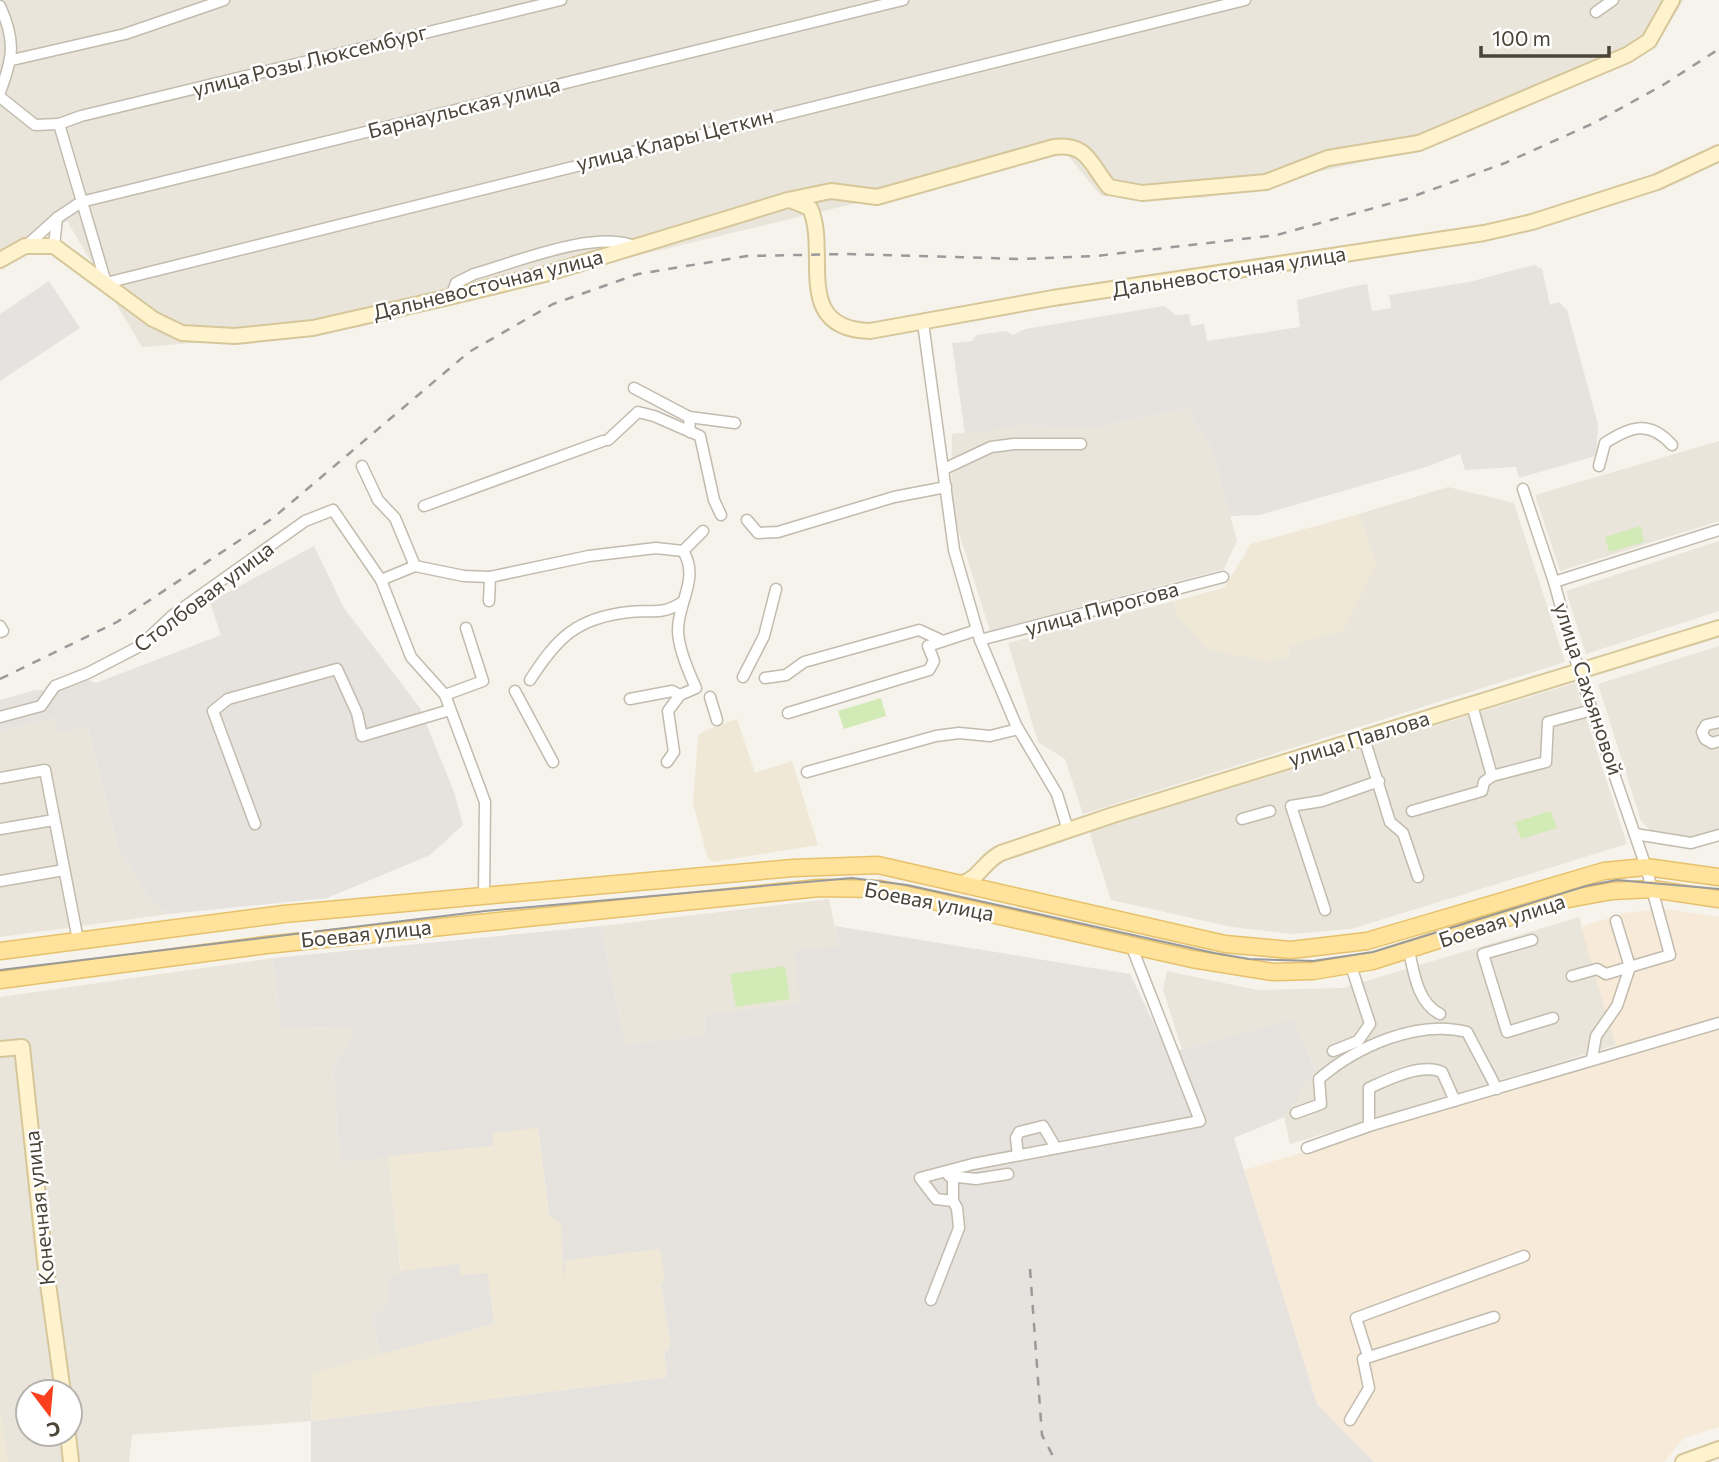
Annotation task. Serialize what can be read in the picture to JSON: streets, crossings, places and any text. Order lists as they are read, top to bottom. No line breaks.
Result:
{"streets":{"main road":["Столбовая улица","Боевая улица"],"street":["улица Розы Люксембург","Барнаульская улица","улица Клары Цеткин","Дальневосточная улица","улица Пирогова","улица Сахьяновой","улица Павлова","Конечная улица"]},"crossings":[["улица Клары Цеткин","Дальневосточная улица"],["Столбовая улица","Боевая улица"],["улица Сахьяновой","улица Павлова"],["улица Сахьяновой","Боевая улица"],["улица Павлова","Боевая улица"]],"scale_bar":"100 m","north":"bottom"}
